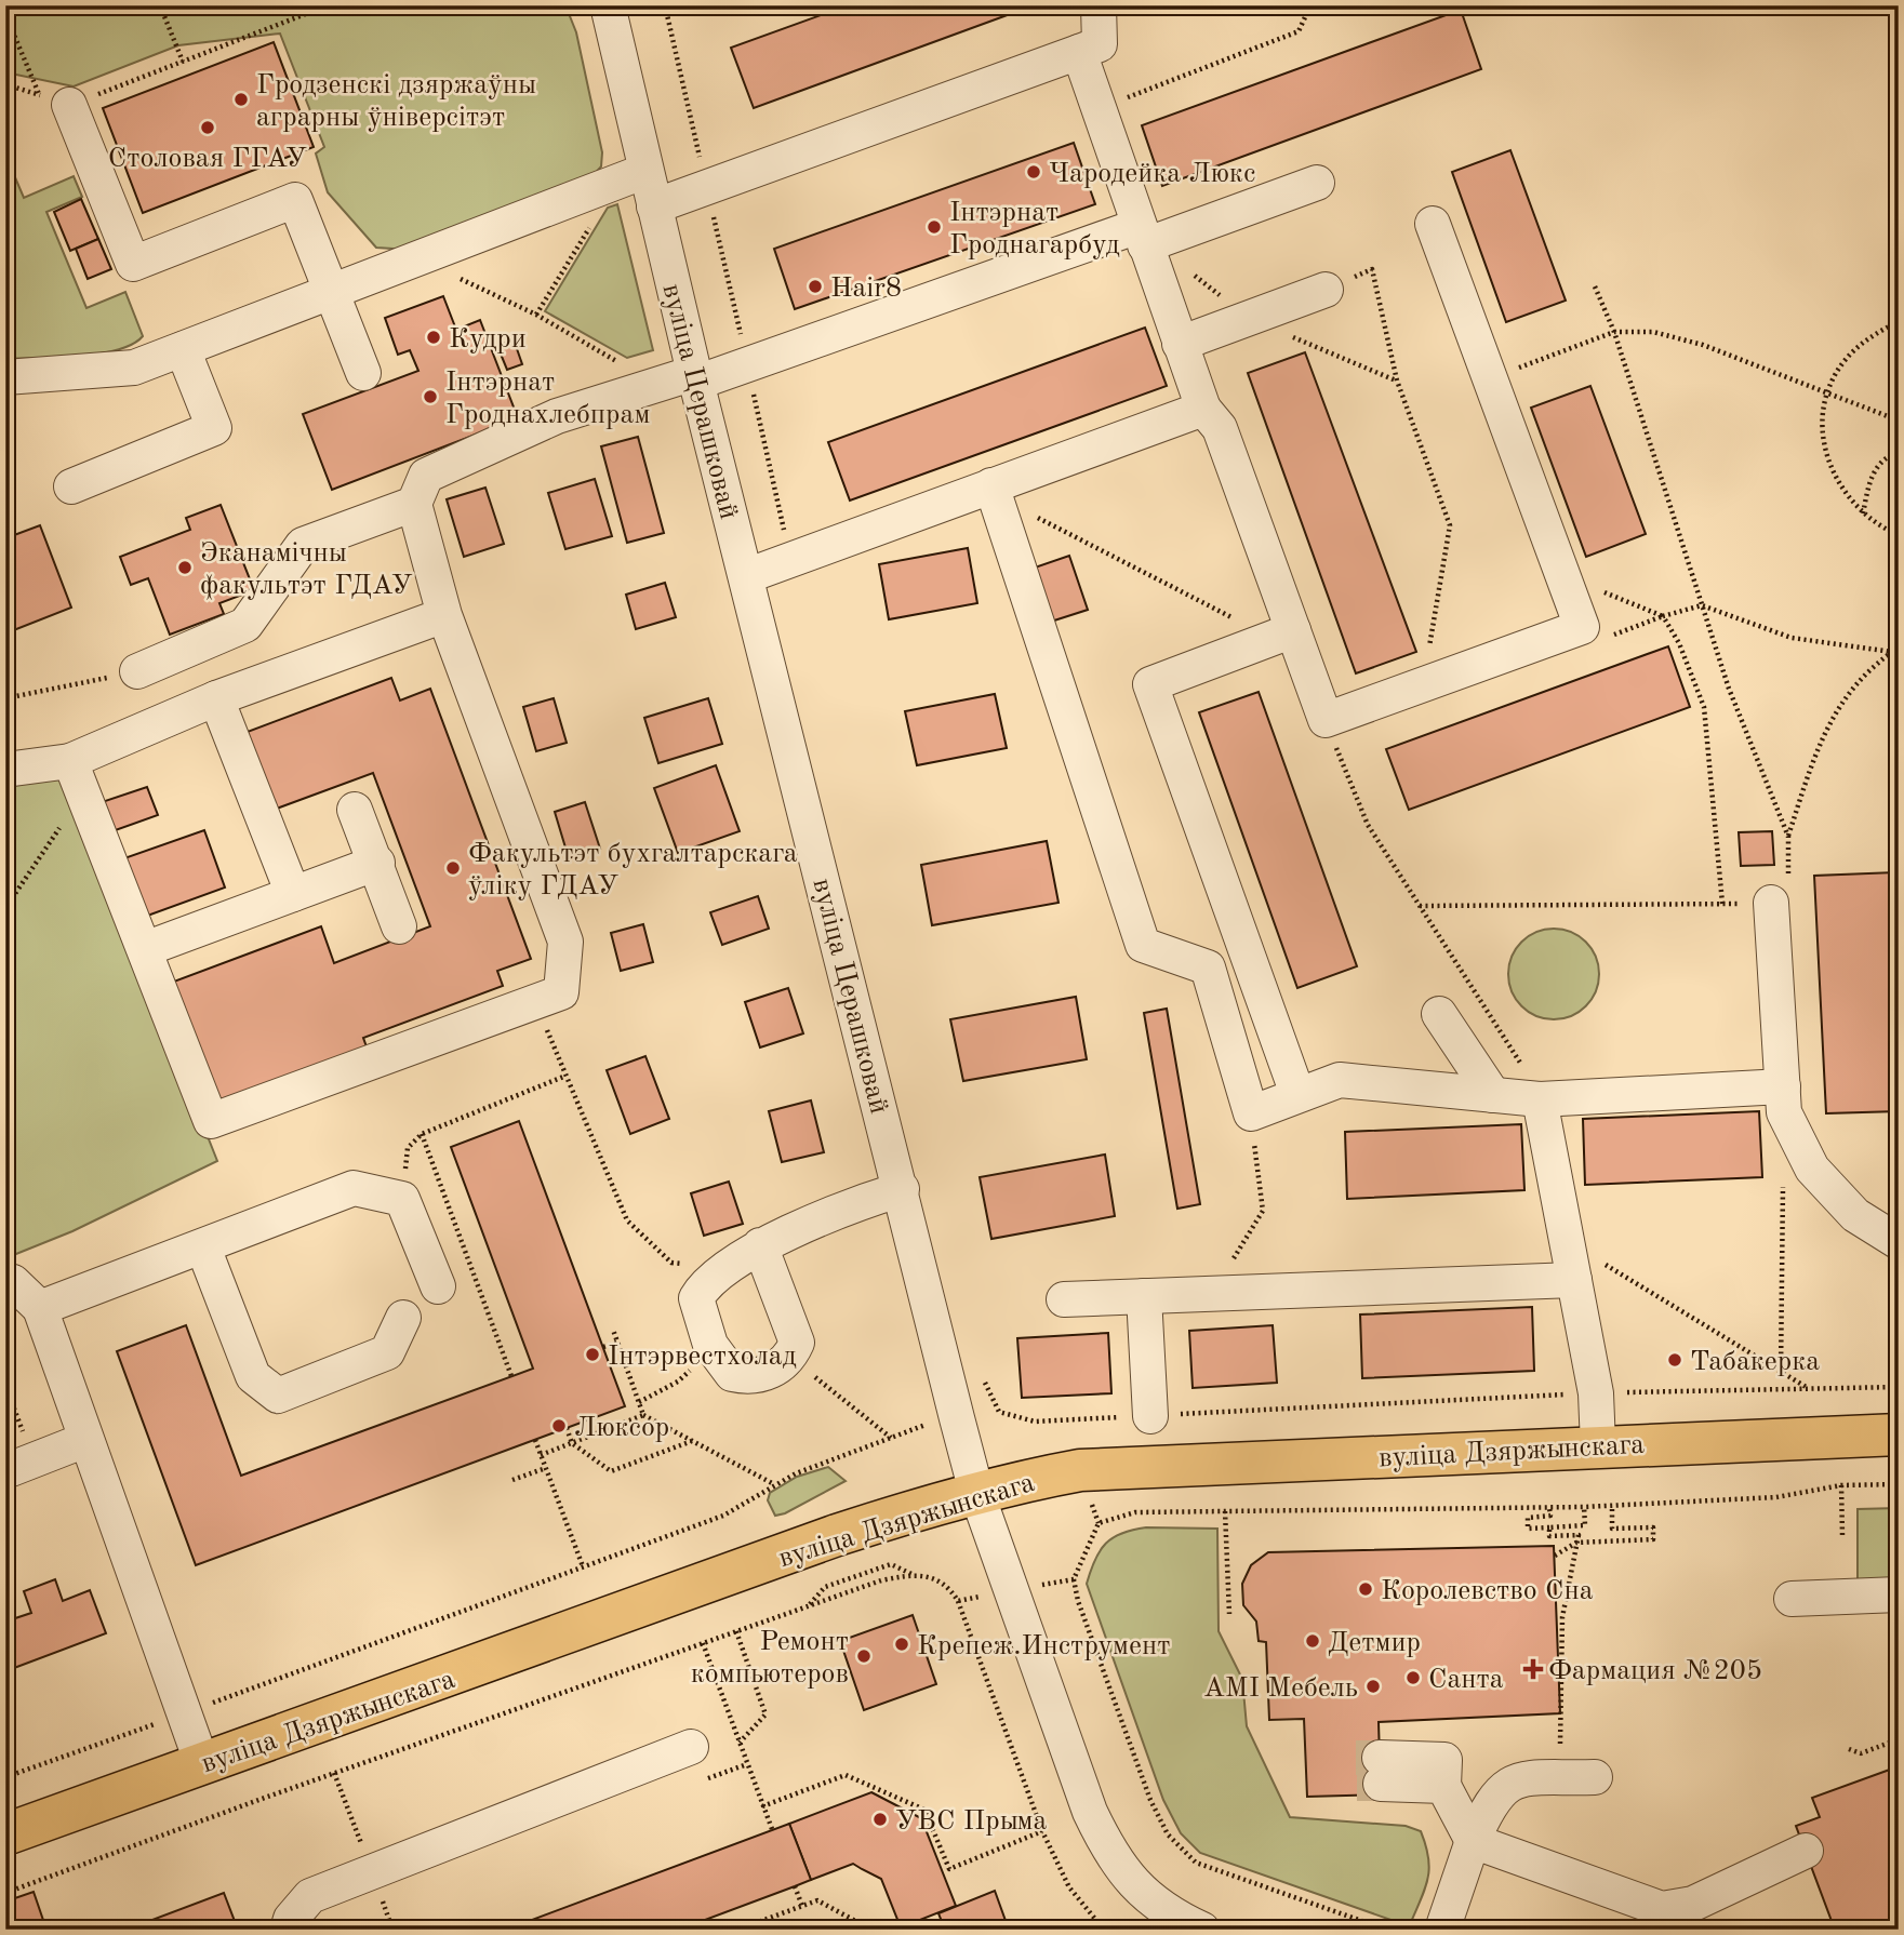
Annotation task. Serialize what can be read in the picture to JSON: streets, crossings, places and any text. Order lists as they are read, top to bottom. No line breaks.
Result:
{"streets":{"main road":["вуліца Дзяржынскага"],"street":["вуліца Церашковай"]},"crossings":[["вуліца Церашковай","вуліца Дзяржынскага"]],"places":{"other":["Гродзенскі дзяржаўны аграрны ўніверсітэт","Столовая ГГАУ","Чародейка Люкс","Інтэрнат Гроднагарбуд","Hair8","Кудри","Інтэрнат Гроднахлебпрам","Эканамічны факультэт ГДАУ","Факультэт бухгалтарскага ўліку ГДАУ","Інтэрвестхолад","Табакерка","Люксор","Королевство Сна","Детмир","Крепеж.Инструмент","Ремонт компьютеров","Санта","AMI Мебель","УВС Прыма"],"health":["Фармация №205"]}}
